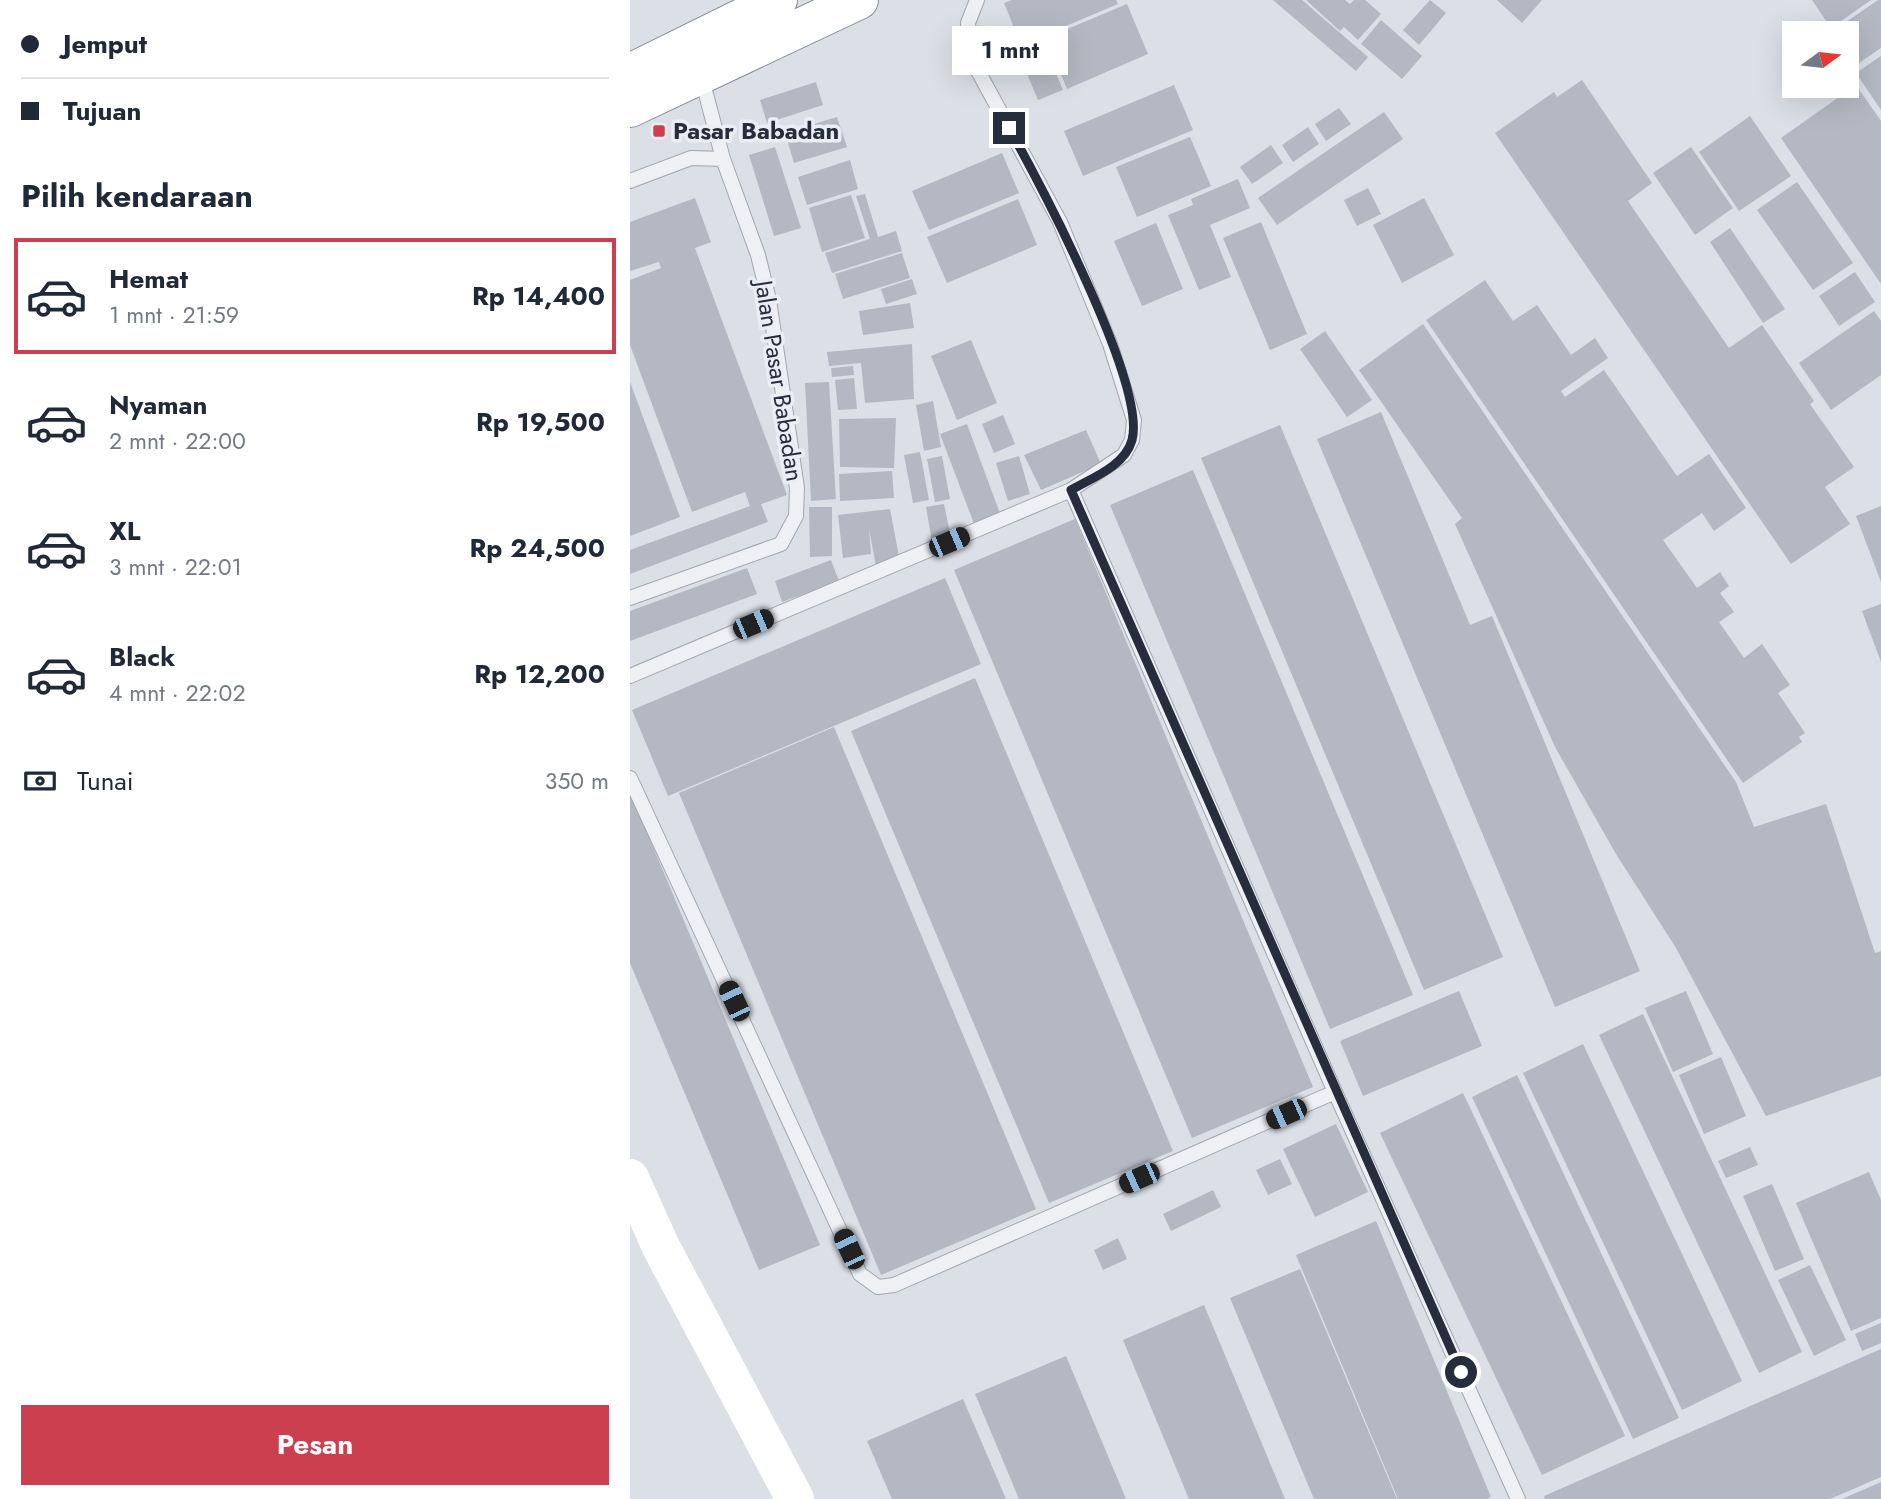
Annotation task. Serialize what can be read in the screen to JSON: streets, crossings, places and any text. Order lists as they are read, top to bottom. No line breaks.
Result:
{"streets":{"lane":["Jalan Pasar Babadan"]},"places":{"transit":["Pasar Babadan"]},"north":"right","page":{"banner":["Jemput","Tujuan"],"bubble":"1 mnt","heading":"Pilih kendaraan","list":[{"name":"Hemat","note":"1 mnt · 21:59","value":"Rp 14,400"},{"name":"Nyaman","note":"2 mnt · 22:00","value":"Rp 19,500"},{"name":"XL","note":"3 mnt · 22:01","value":"Rp 24,500"},{"name":"Black","note":"4 mnt · 22:02","value":"Rp 12,200"}],"pay":["Tunai","350 m"],"buttons":"Pesan"}}
